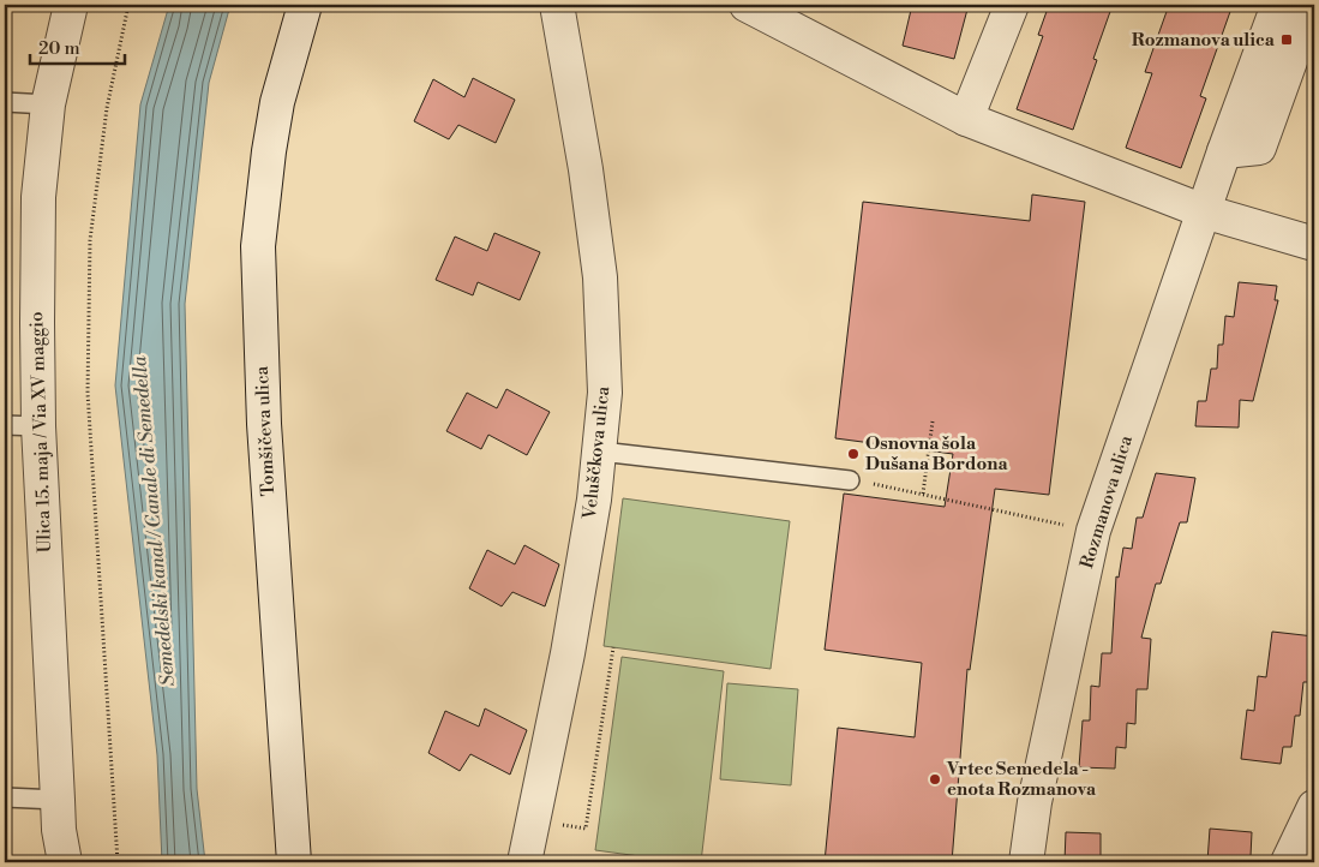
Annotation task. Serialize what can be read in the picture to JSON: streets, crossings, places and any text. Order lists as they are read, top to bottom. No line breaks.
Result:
{"streets":{"street":["Tomšičeva ulica","Ulica 15. maja / Via XV maggio","Veluščkova ulica","Rozmanova ulica"]},"water":["Semedelski kanal / Canale di Semedella"],"places":{"transit":["Rozmanova ulica"],"other":["Osnovna šola Dušana Bordona","Vrtec Semedela - enota Rozmanova"]},"scale_bar":"20 m"}
